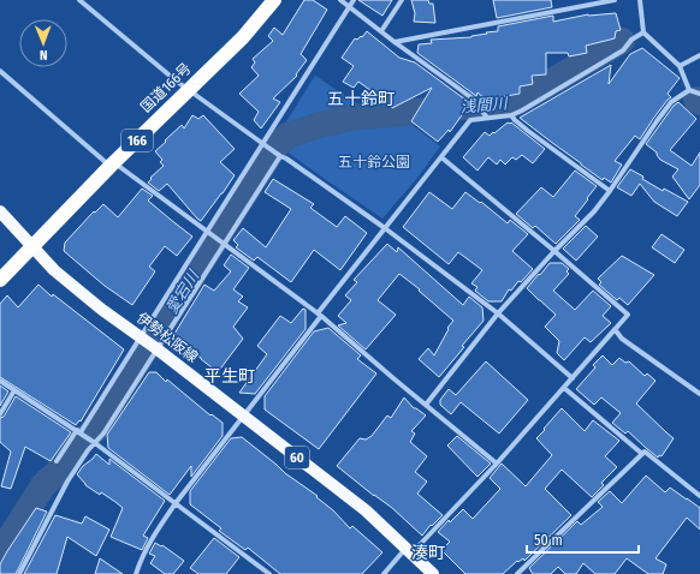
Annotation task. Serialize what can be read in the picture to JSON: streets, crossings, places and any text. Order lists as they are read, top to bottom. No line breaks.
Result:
{"streets":{"highway":["国道166号","166"],"main road":["伊勢松阪線","60"]},"crossings":[["国道166号","伊勢松阪線"]],"districts":["五十鈴町","平生町","湊町"],"water":["浅間川","愛宕川"],"parks":["五十鈴公園"],"scale_bar":"50 m","north":"bottom"}
